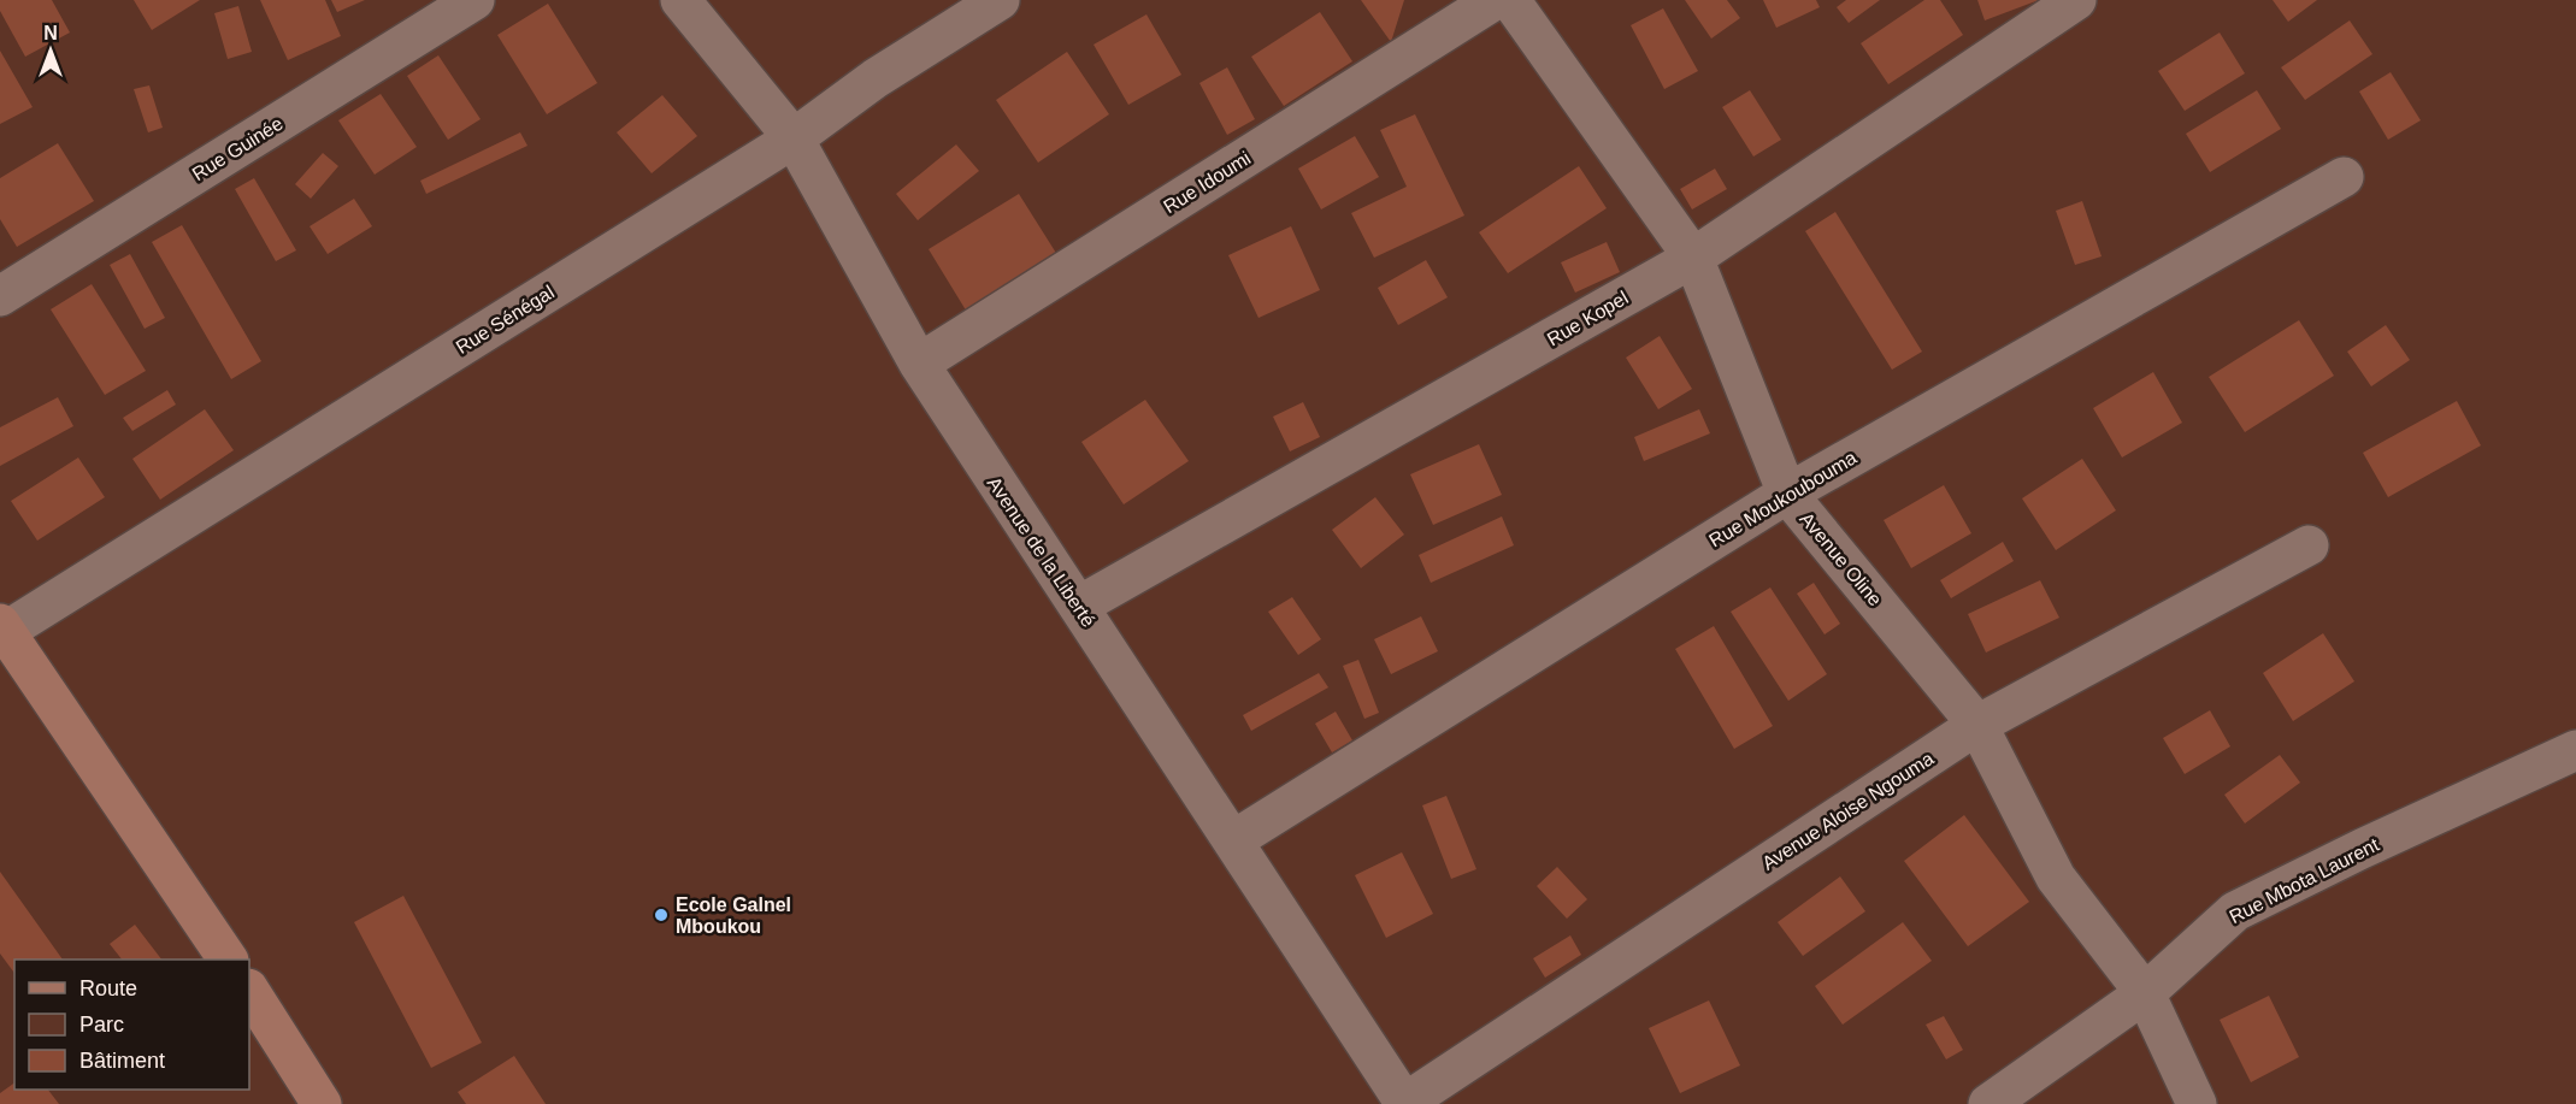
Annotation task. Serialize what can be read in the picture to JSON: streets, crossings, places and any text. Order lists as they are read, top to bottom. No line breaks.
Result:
{"streets":{"street":["Rue Guinée","Rue Idoumi","Rue Kopel","Rue Sénégal","Rue Moukoubouma","Avenue de la Liberté","Avenue Oline","Avenue Aloise Ngouma","Rue Mbota Laurent"]},"crossings":[["Rue Idoumi","Avenue de la Liberté"],["Rue Kopel","Avenue de la Liberté"],["Rue Kopel","Avenue Oline"],["Rue Sénégal","Avenue de la Liberté"],["Rue Moukoubouma","Avenue de la Liberté"],["Rue Moukoubouma","Avenue Oline"],["Avenue de la Liberté","Avenue Aloise Ngouma"],["Avenue Oline","Avenue Aloise Ngouma"],["Avenue Oline","Rue Mbota Laurent"]],"places":["Ecole Galnel Mboukou"],"legend":["Route","Parc","Bâtiment"],"north":"top"}
